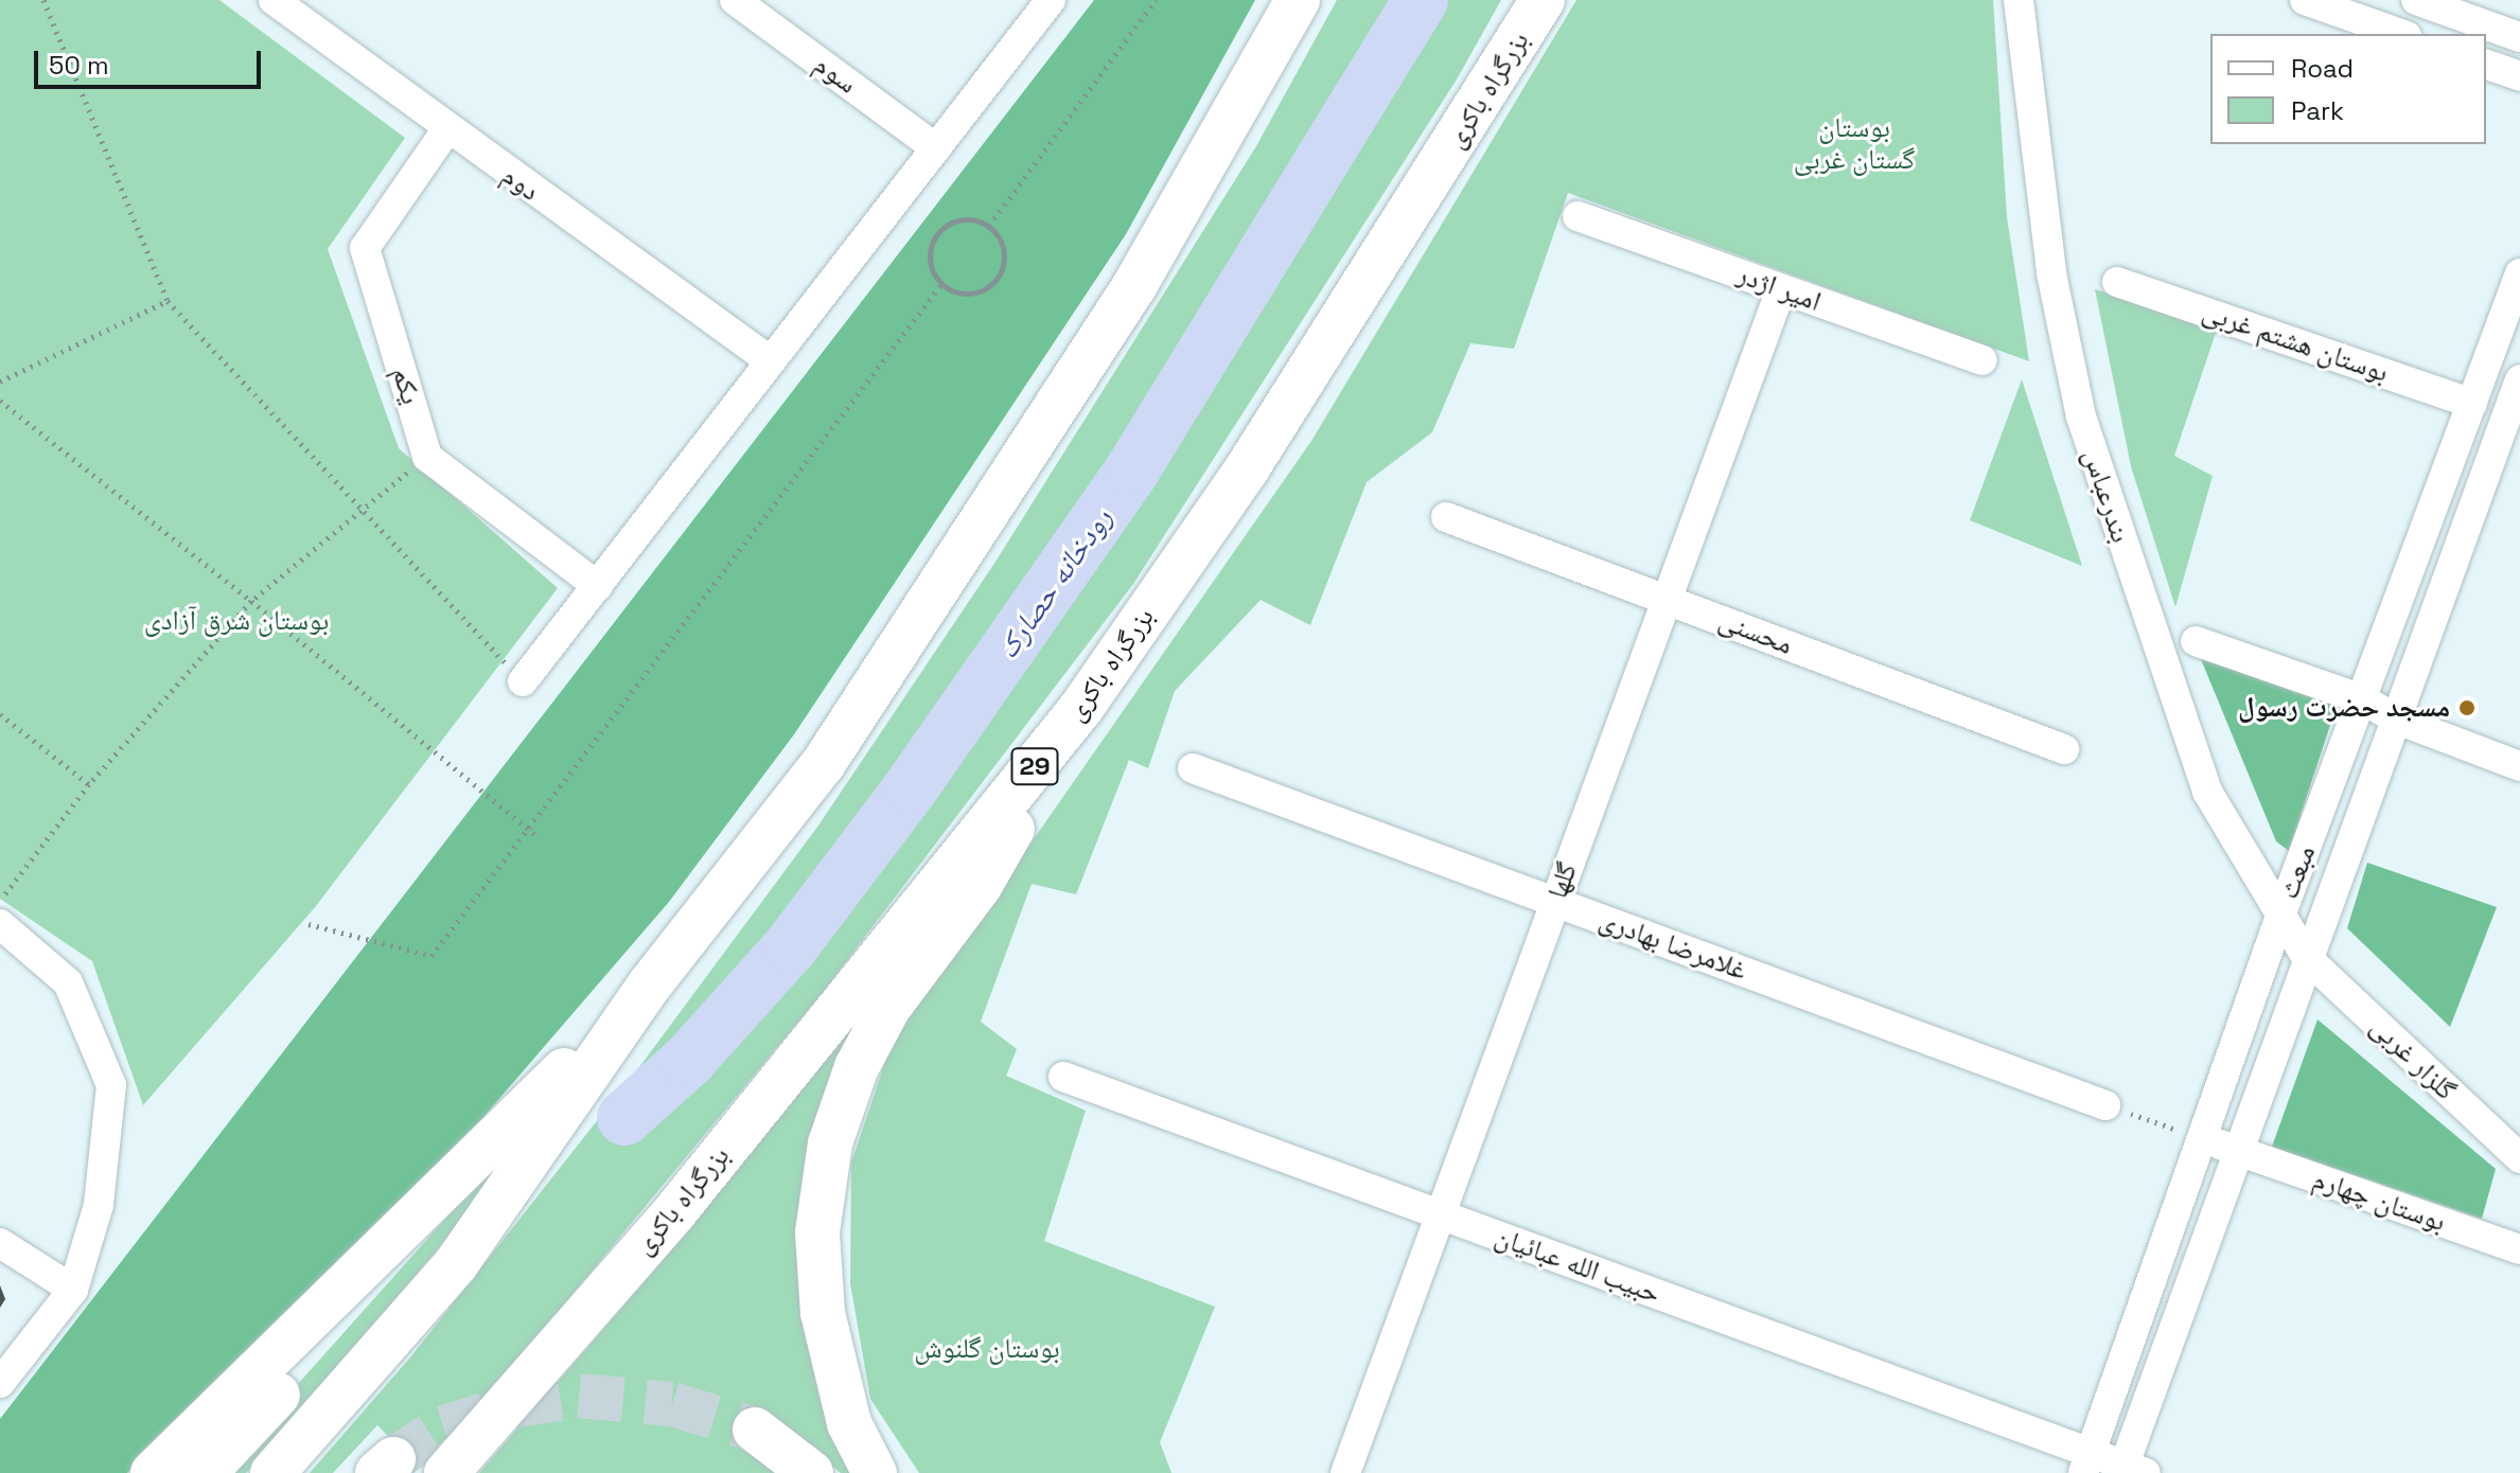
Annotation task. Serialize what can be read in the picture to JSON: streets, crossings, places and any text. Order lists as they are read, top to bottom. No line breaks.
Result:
{"streets":{"highway":["بزرگراه باکری","29"],"street":["سوم","دوم","امیر اژدر","بوستان هشتم غربی","یکم","بندرعباس","محسنی","مبعث","گلها","غلامرضا بهادری","گلزار غربی","بوستان چهارم","حبیب الله عبائیان"]},"crossings":[["دوم","یکم"],["امیر اژدر","گلها"],["بوستان هشتم غربی","مبعث"],["بندرعباس","مبعث"],["بندرعباس","گلزار غربی"],["محسنی","گلها"],["مبعث","گلزار غربی"],["مبعث","بوستان چهارم"],["مبعث","حبیب الله عبائیان"],["گلها","غلامرضا بهادری"],["گلها","حبیب الله عبائیان"]],"water":["رودخانه حصارک"],"parks":["بوستان گستان غربی","بوستان شرق آزادی","بوستان گلنوش"],"places":["مسجد حضرت رسول"],"legend":["Road","Park"],"scale_bar":"50 m"}
